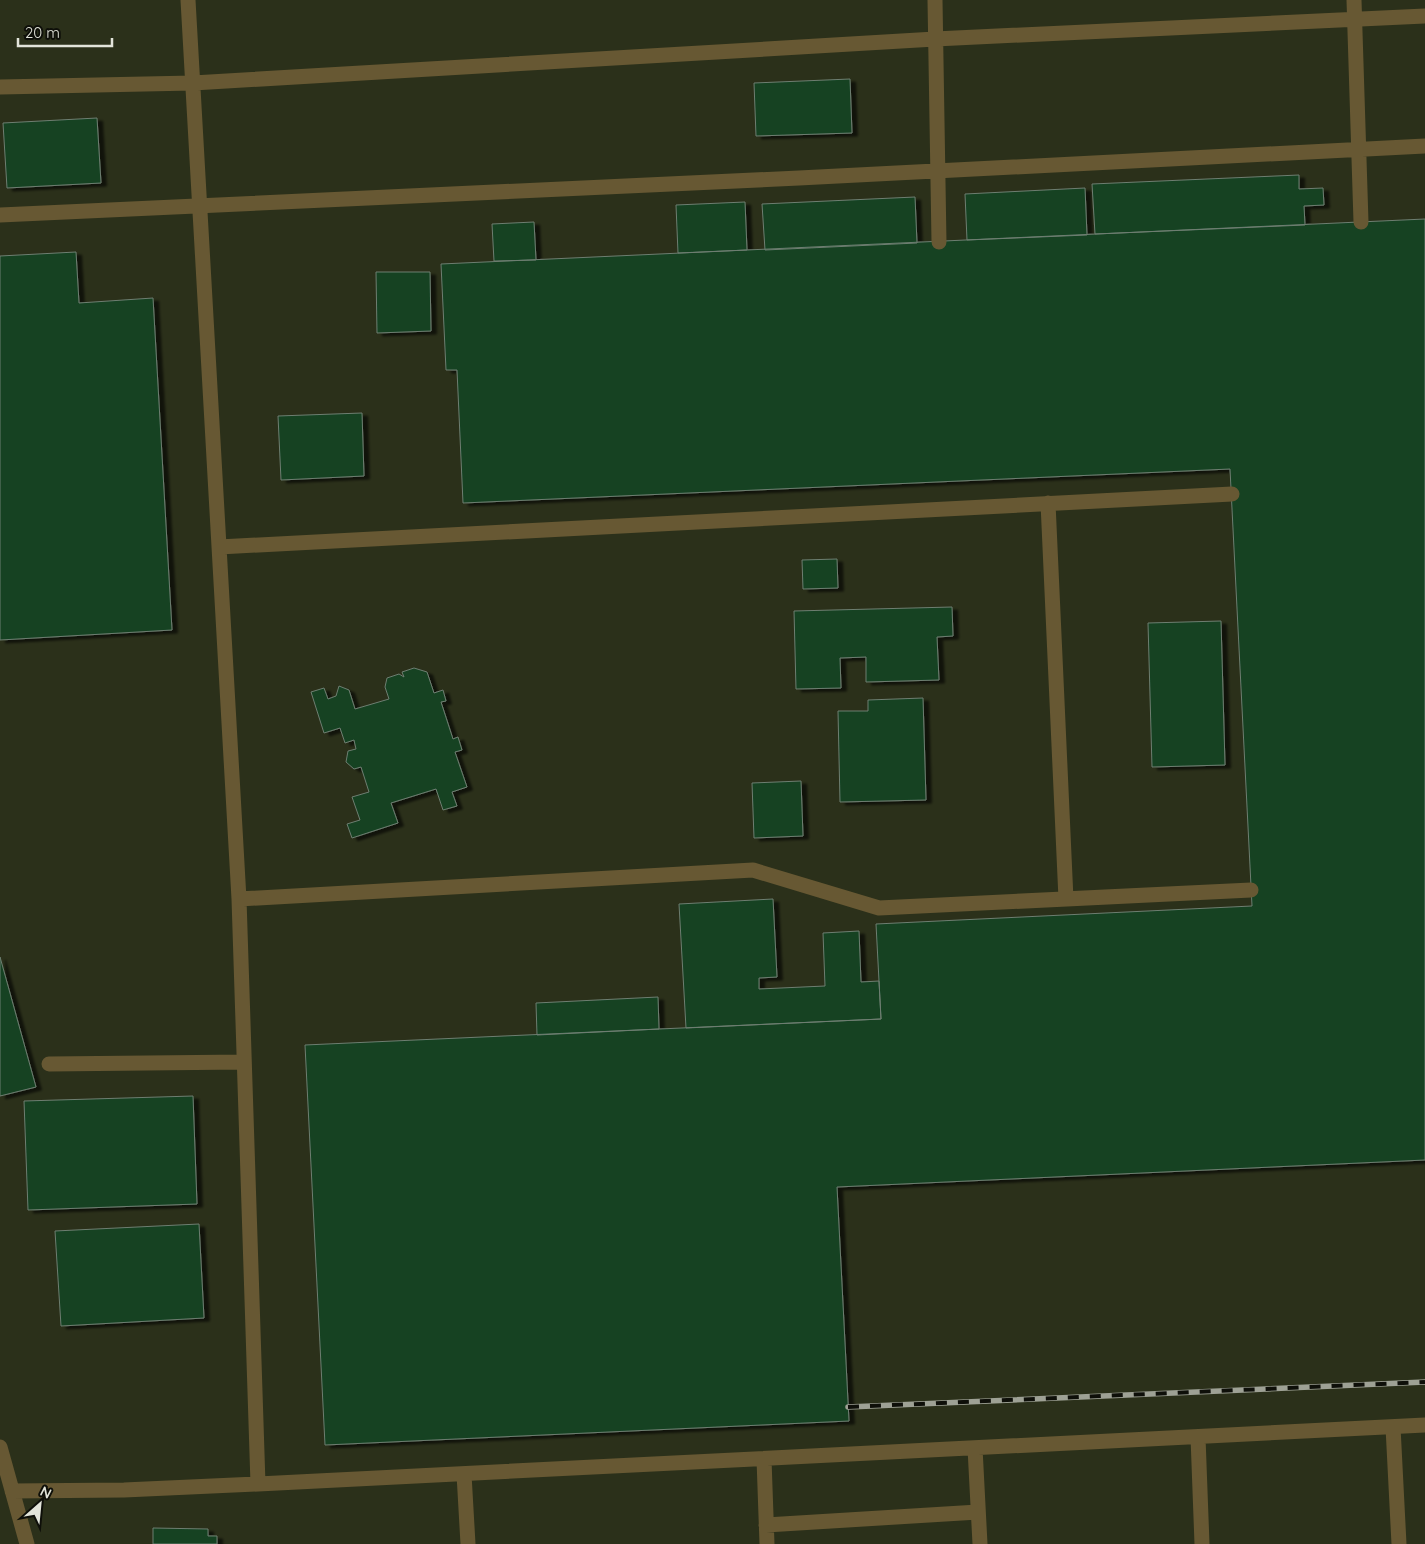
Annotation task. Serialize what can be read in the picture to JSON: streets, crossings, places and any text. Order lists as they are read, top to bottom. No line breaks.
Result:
{"scale_bar":"20 m","north":"top right"}
